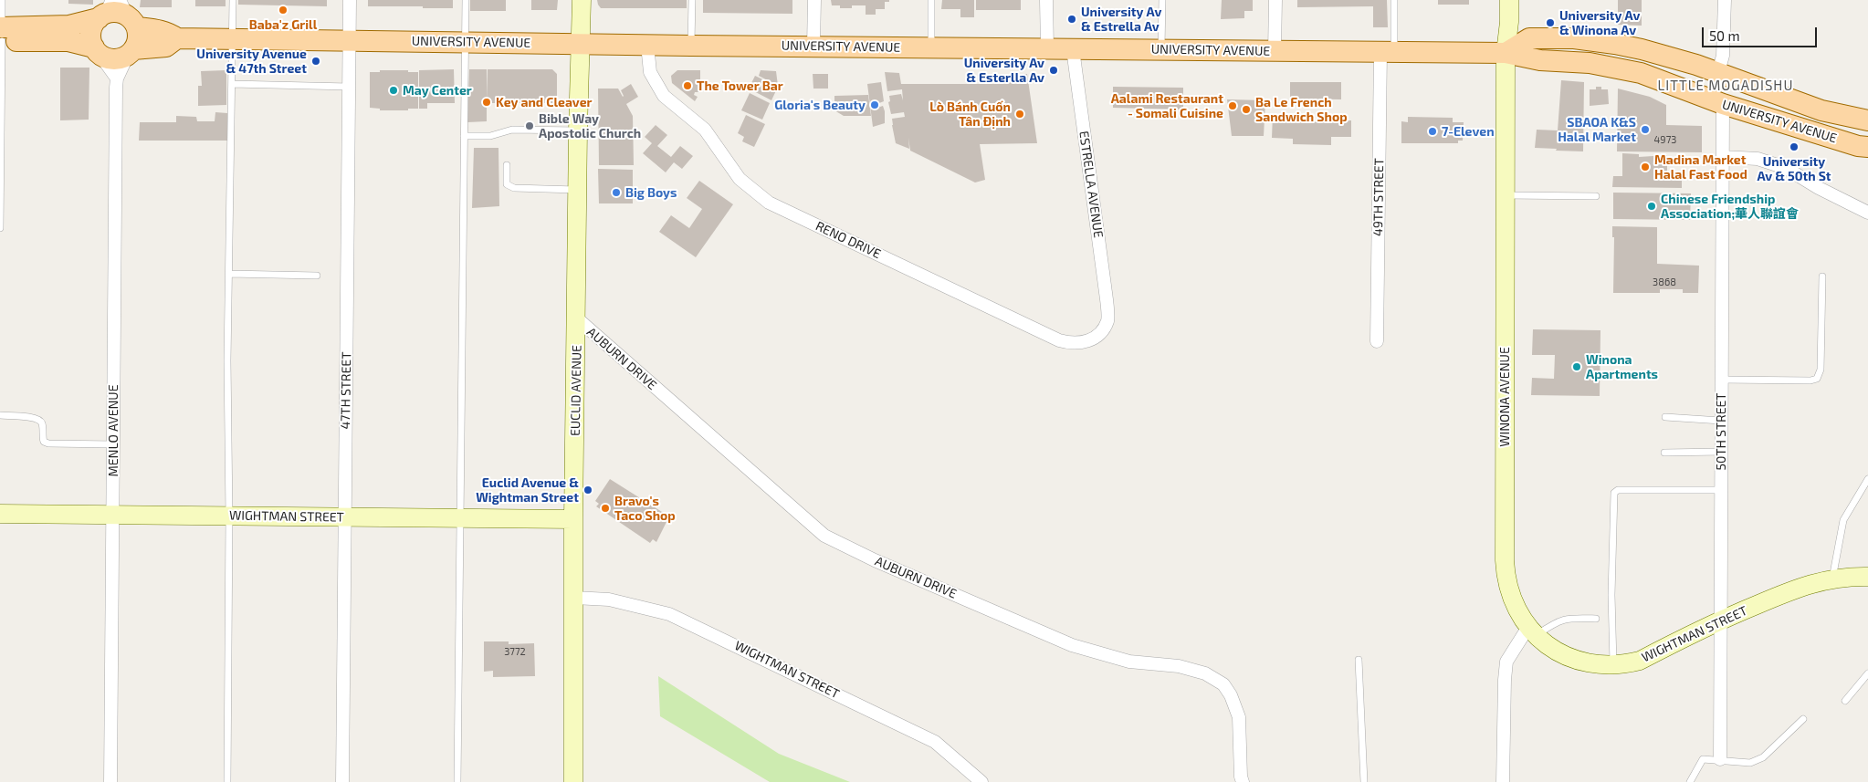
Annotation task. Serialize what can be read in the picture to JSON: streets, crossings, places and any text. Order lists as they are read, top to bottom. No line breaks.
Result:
{"streets":{"main road":["UNIVERSITY AVENUE","EUCLID AVENUE","WINONA AVENUE","WIGHTMAN STREET"],"street":["ESTRELLA AVENUE","49TH STREET","RENO DRIVE","AUBURN DRIVE","47TH STREET","MENLO AVENUE","50TH STREET"]},"crossings":[["UNIVERSITY AVENUE","ESTRELLA AVENUE"],["UNIVERSITY AVENUE","49TH STREET"],["UNIVERSITY AVENUE","RENO DRIVE"],["UNIVERSITY AVENUE","47TH STREET"],["UNIVERSITY AVENUE","EUCLID AVENUE"],["UNIVERSITY AVENUE","WINONA AVENUE"],["UNIVERSITY AVENUE","MENLO AVENUE"],["UNIVERSITY AVENUE","50TH STREET"],["ESTRELLA AVENUE","RENO DRIVE"],["AUBURN DRIVE","EUCLID AVENUE"],["47TH STREET","WIGHTMAN STREET"],["EUCLID AVENUE","WIGHTMAN STREET"],["WINONA AVENUE","WIGHTMAN STREET"],["MENLO AVENUE","WIGHTMAN STREET"],["50TH STREET","WIGHTMAN STREET"]],"districts":["LITTLE MOGADISHU"],"places":["Baba'z Grill","University Av & Estrella Av","University Av & Winona Av","University Avenue & 47th Street","University Av & Esterlla Av","The Tower Bar","May Center","Key and Cleaver","Gloria's Beauty","Aalami Restaurant - Somali Cuisine","Ba Le French Sandwich Shop","Lò Bánh Cuốn Tân Định","Bible Way Apostolic Church","SBAOA K&S Halal Market","7-Eleven","University Av & 50th St","Madina Market Halal Fast Food","Big Boys","Chinese Friendship Association;華人聯誼會","Winona Apartments","Euclid Avenue & Wightman Street","Bravo's Taco Shop"],"house_numbers":["4973","3868","3772"],"scale_bar":"50 m"}
